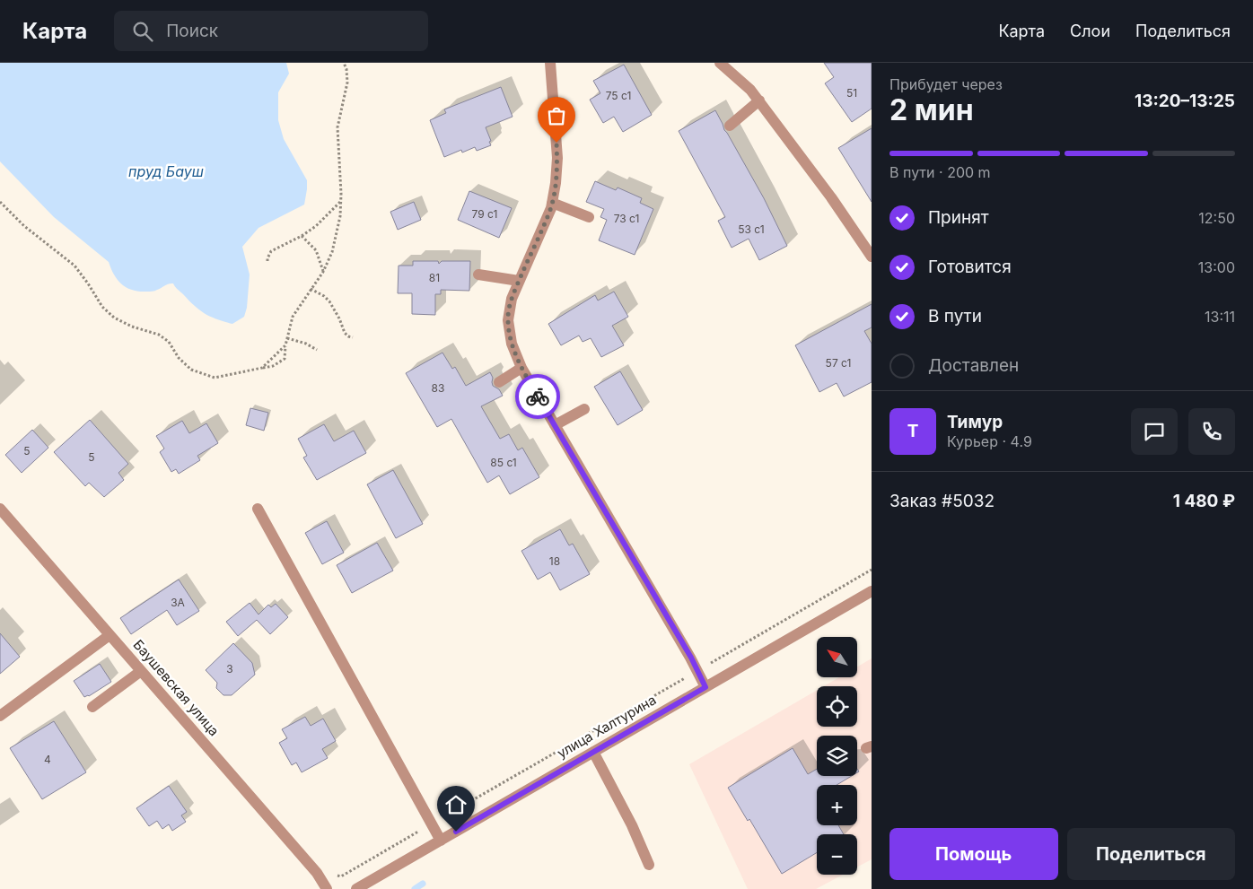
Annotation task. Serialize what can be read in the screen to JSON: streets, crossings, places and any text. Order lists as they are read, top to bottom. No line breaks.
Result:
{"streets":{"street":["Баушевская улица","улица Халтурина"]},"water":["пруд Бауш"],"house_numbers":["51","75 с1","79 с1","73 с1","53 с1","81","57 с1","83","5","5","85 с1","18","3А","3","4"],"north":"top left","page":{"header":"Карта","search":"Поиск","nav":["Карта","Слои","Поделиться"],"heading":["2 мин","Прибудет через","13:20–13:25"],"panel":["Тимур","Курьер · 4.9","Заказ #5032","1 480 ₽"],"bar":"В пути · 200 m","list":[["Принят","12:50"],["Готовится","13:00"],["В пути","13:11"],"Доставлен"],"round":"Т","map_buttons":["+","−"],"buttons":["Помощь","Поделиться"]}}
